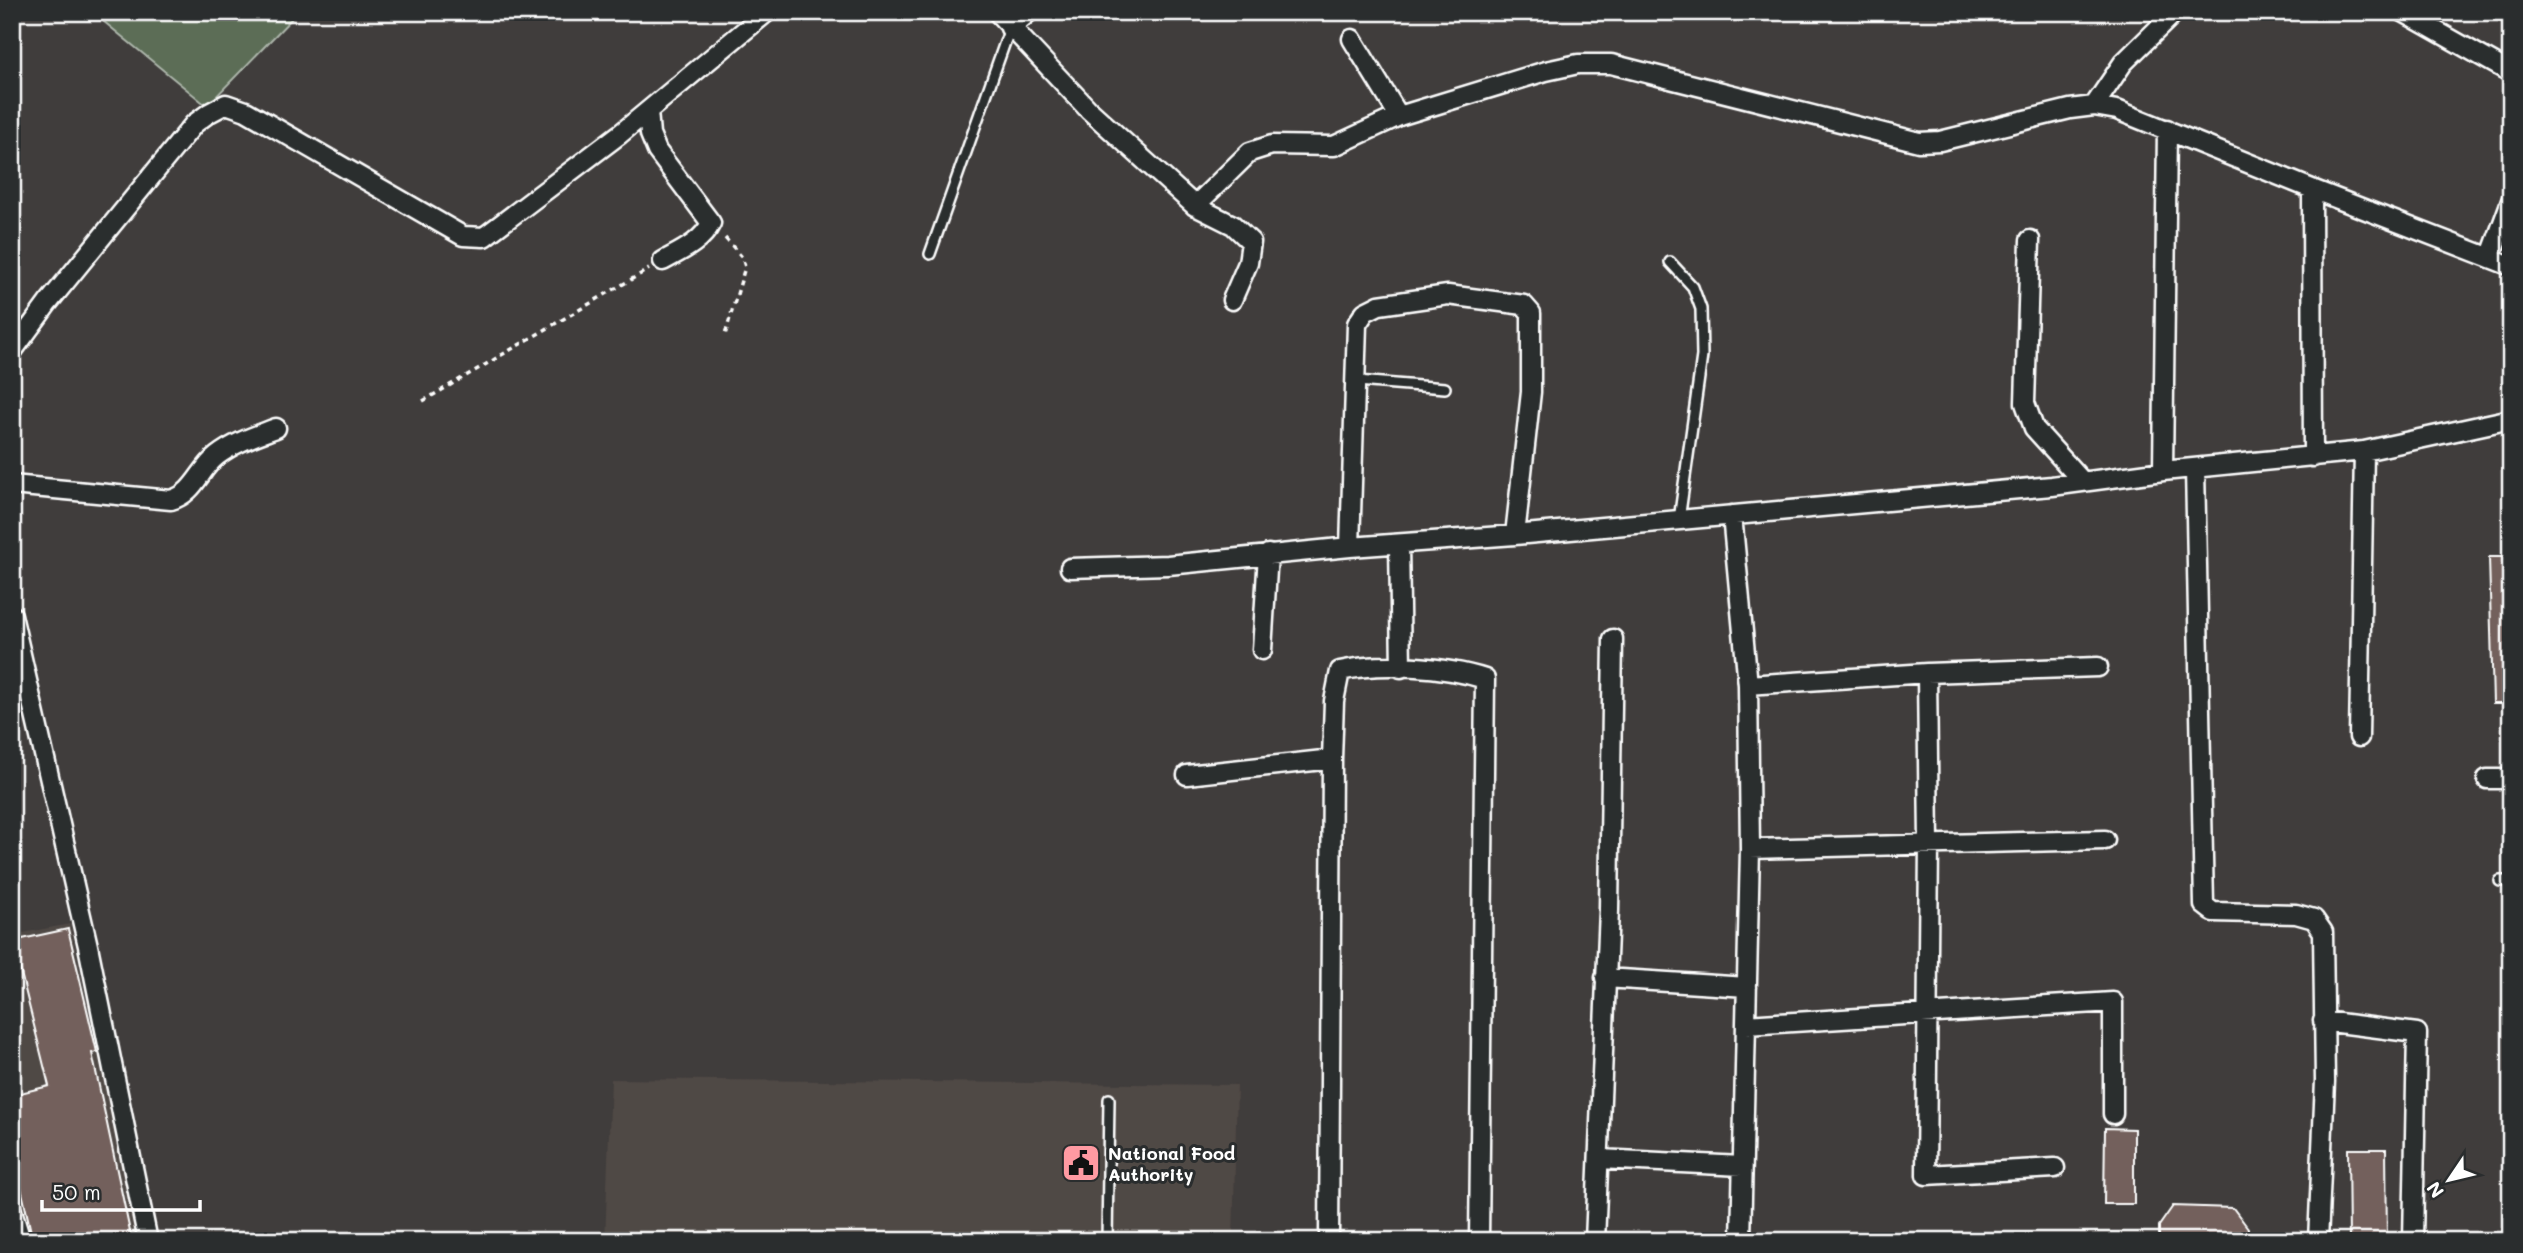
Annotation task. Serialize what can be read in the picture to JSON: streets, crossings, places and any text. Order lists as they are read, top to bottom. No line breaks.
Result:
{"places":{"public building":["National Food Authority"]},"scale_bar":"50 m","north":"bottom left"}
